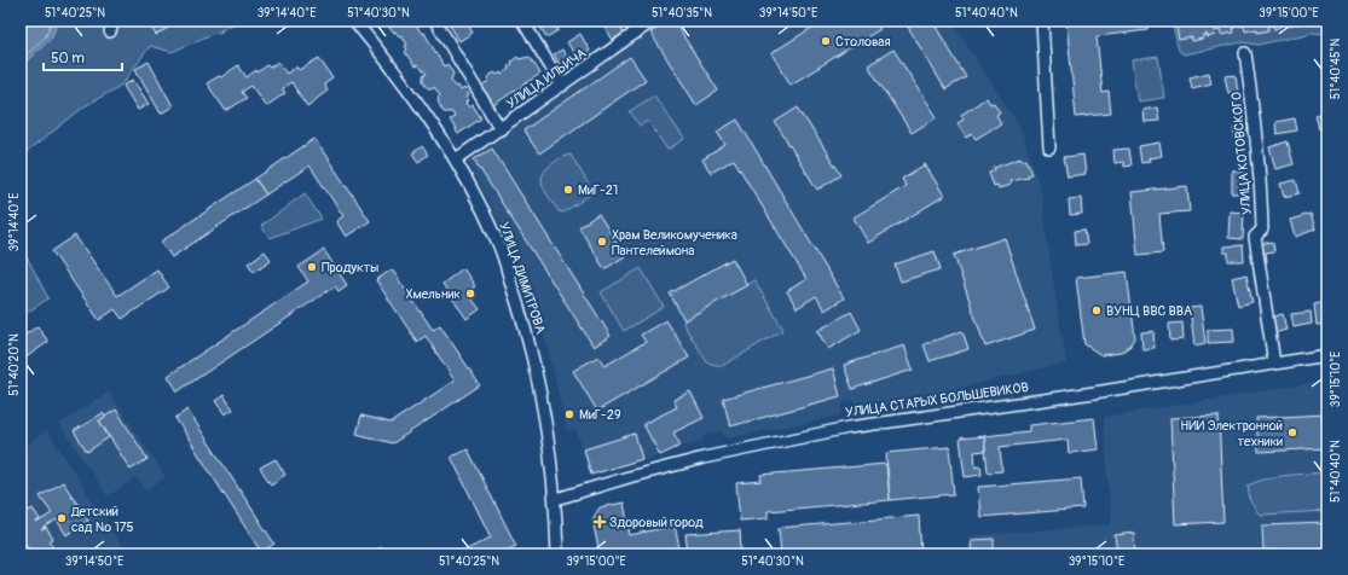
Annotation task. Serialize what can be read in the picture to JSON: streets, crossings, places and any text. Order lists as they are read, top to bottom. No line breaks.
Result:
{"streets":{"street":["УЛИЦА ИЛЬИЧА","УЛИЦА КОТОВСКОГО","УЛИЦА ДИМИТРОВА","УЛИЦА СТАРЫХ БОЛЬШЕВИКОВ"]},"crossings":[["УЛИЦА ИЛЬИЧА","УЛИЦА ДИМИТРОВА"],["УЛИЦА КОТОВСКОГО","УЛИЦА СТАРЫХ БОЛЬШЕВИКОВ"],["УЛИЦА ДИМИТРОВА","УЛИЦА СТАРЫХ БОЛЬШЕВИКОВ"]],"places":{"other":["Столовая","МиГ-21","Храм Великомученика Пантелеймона","Продукты","Хмельник","ВУНЦ ВВС ВВА","МиГ-29","НИИ Электронной техники","Детский сад № 175"],"health":["Здоровый город"]},"scale_bar":"50 m","coordinates":["51°40'25\"N","39°14'40\"E","51°40'30\"N","51°40'35\"N","39°14'50\"E","51°40'40\"N","39°15'00\"E","51°40'45\"N","51°40'20\"N","39°15'10\"E"]}
